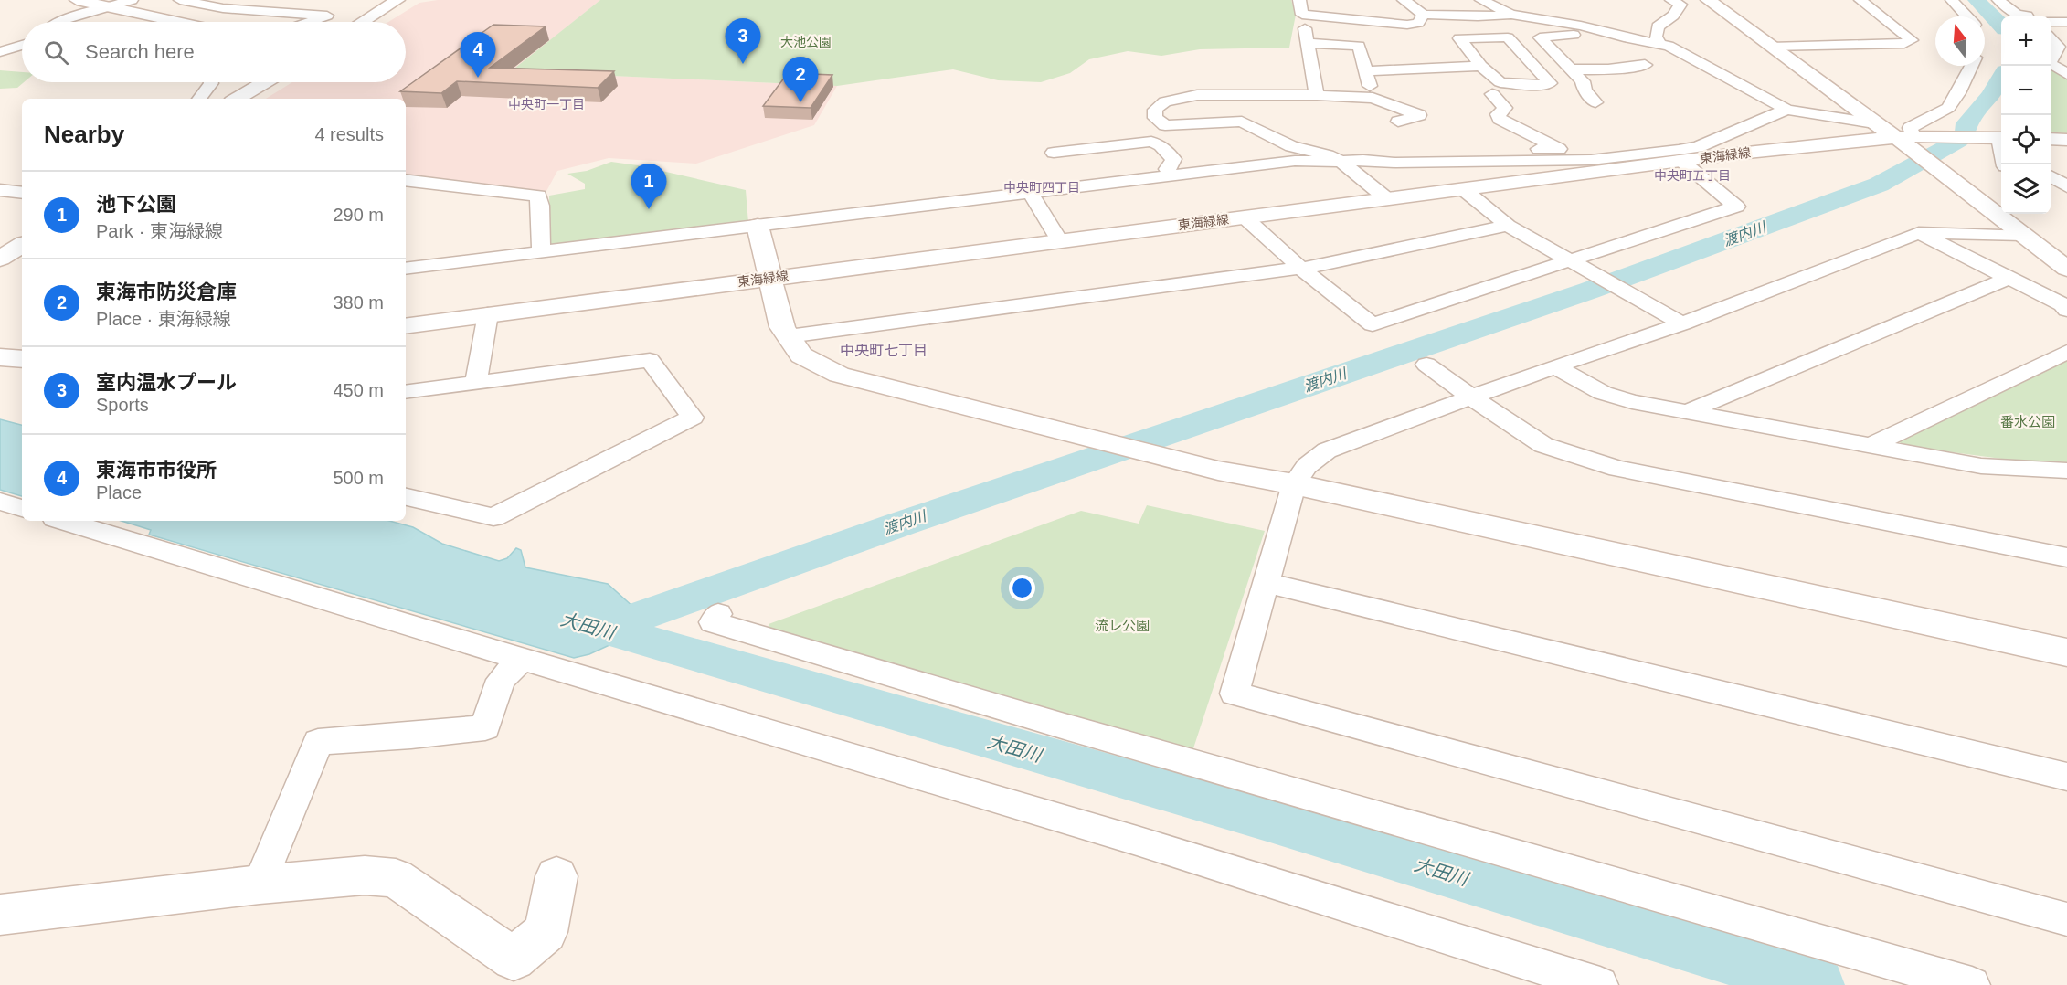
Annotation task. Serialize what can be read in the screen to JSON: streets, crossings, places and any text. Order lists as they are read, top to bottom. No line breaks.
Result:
{"streets":{"street":["東海緑線"]},"districts":["中央町一丁目","中央町五丁目","中央町四丁目","中央町七丁目"],"water":["渡内川","大田川"],"parks":["大池公園","番水公園","流レ公園"],"north":"top","page":{"map_buttons":["+","−"],"pins":["3","4","2","1"],"search":"Search here","heading":["Nearby","4 results"],"list":[{"mark":"1","name":"池下公園","note":"Park · 東海緑線","value":"290 m"},{"mark":"2","name":"東海市防災倉庫","note":"Place · 東海緑線","value":"380 m"},{"mark":"3","name":"室内温水プール","note":"Sports","value":"450 m"},{"mark":"4","name":"東海市市役所","note":"Place","value":"500 m"}]}}
